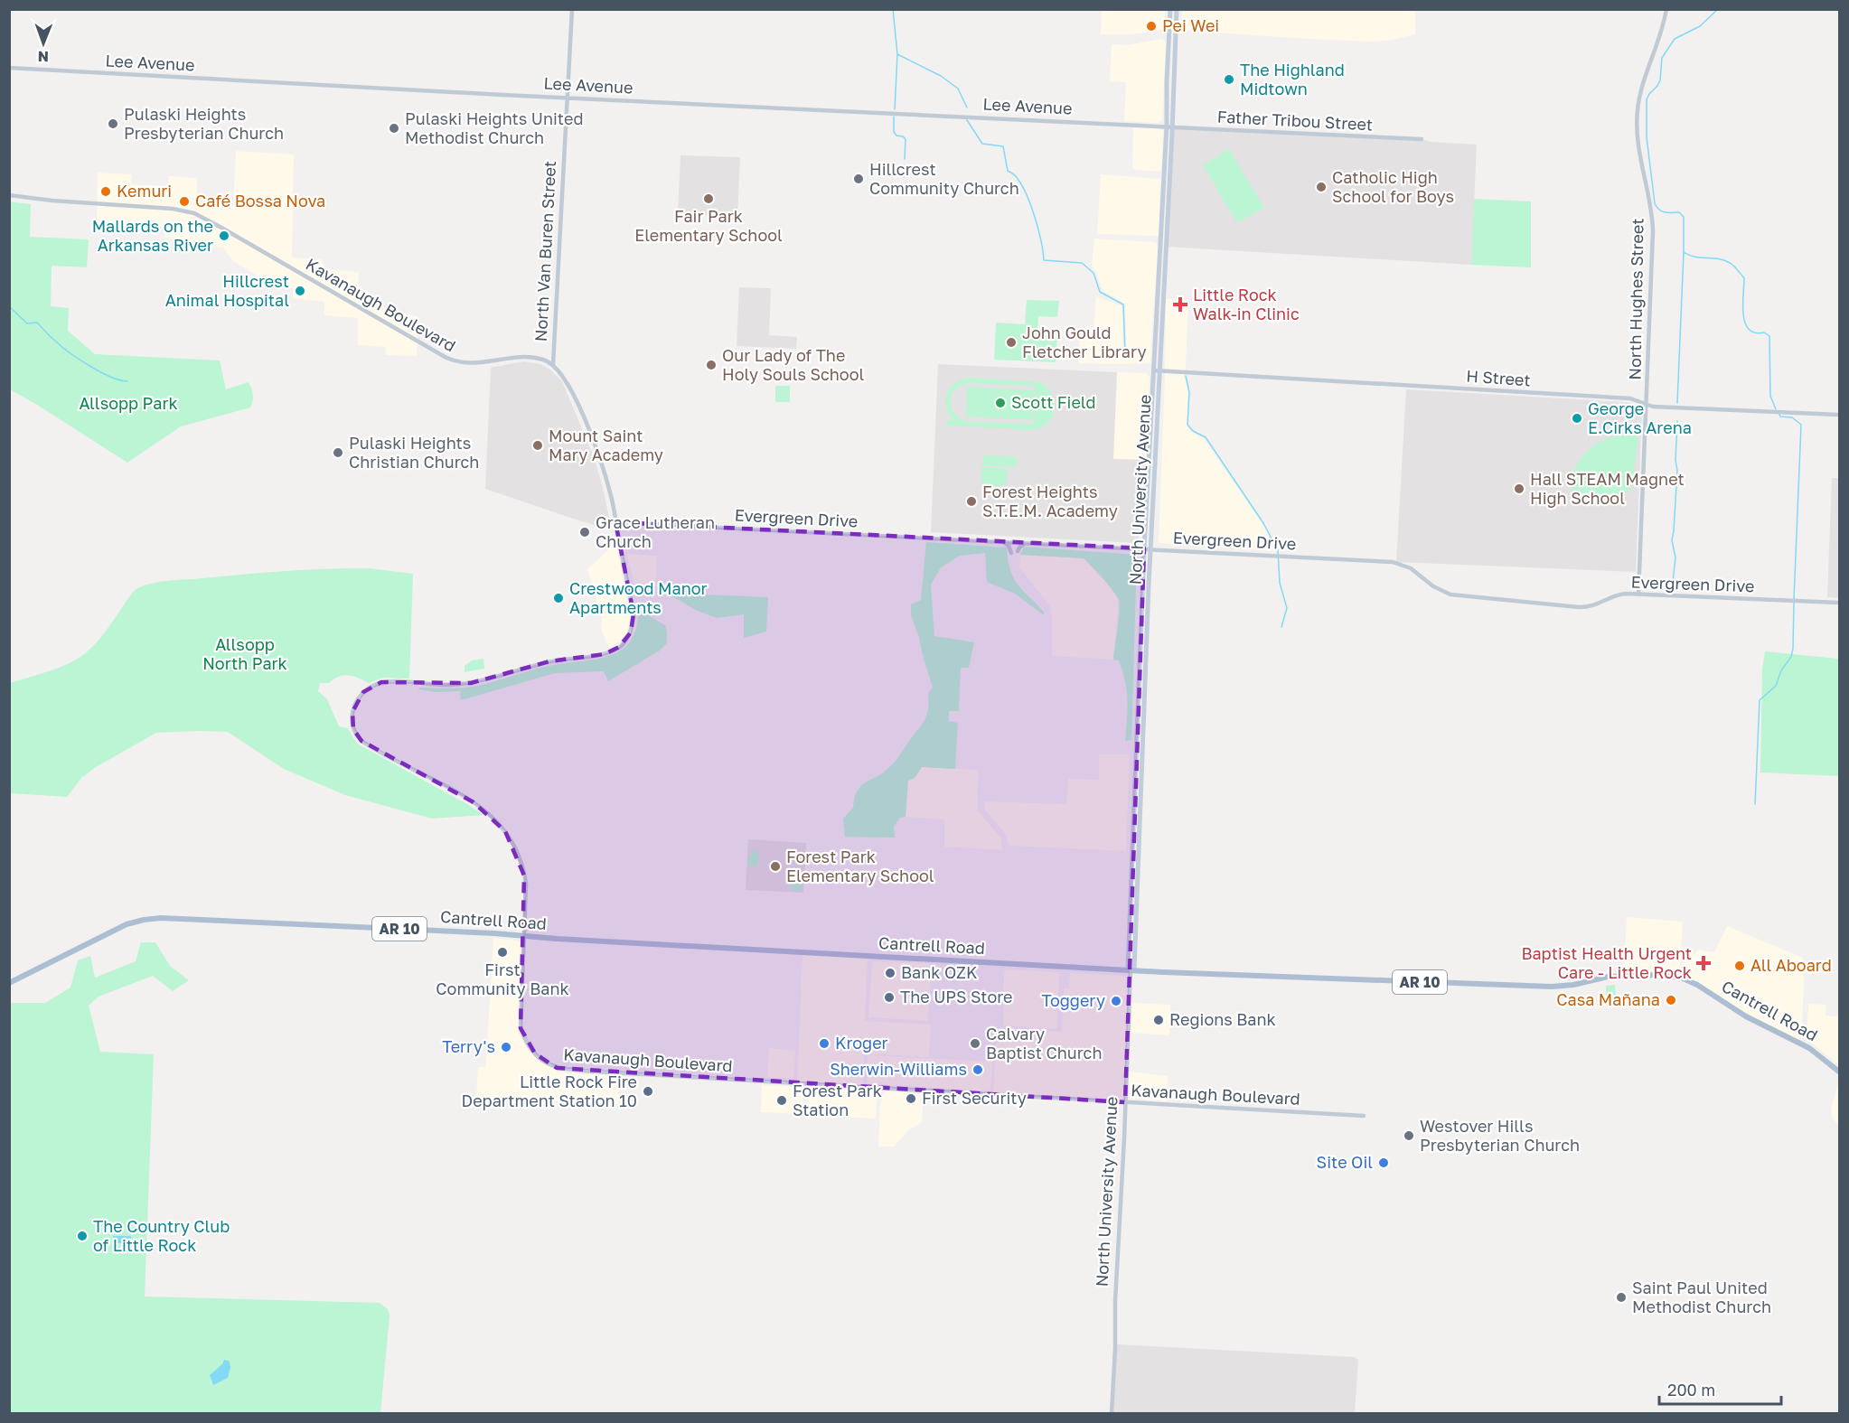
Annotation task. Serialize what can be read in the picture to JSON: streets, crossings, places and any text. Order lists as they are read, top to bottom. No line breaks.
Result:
{"streets":{"main road":["North University Avenue","Cantrell Road","AR 10"],"street":["Lee Avenue","Father Tribou Street","North Van Buren Street","North Hughes Street","Kavanaugh Boulevard","H Street","Evergreen Drive"]},"crossings":[["Lee Avenue","Father Tribou Street"],["Lee Avenue","North Van Buren Street"],["Lee Avenue","North University Avenue"],["Father Tribou Street","North University Avenue"],["North Van Buren Street","Kavanaugh Boulevard"],["North Hughes Street","H Street"],["North Hughes Street","Evergreen Drive"],["Kavanaugh Boulevard","North University Avenue"],["Kavanaugh Boulevard","Evergreen Drive"],["Kavanaugh Boulevard","Cantrell Road"],["H Street","North University Avenue"],["North University Avenue","Evergreen Drive"],["North University Avenue","Cantrell Road"]],"parks":["Allsopp Park","Allsopp North Park"],"places":{"other":["Pei Wei","The Highland Midtown","Pulaski Heights Presbyterian Church","Pulaski Heights United Methodist Church","Hillcrest Community Church","Catholic High School for Boys","Kemuri","Fair Park Elementary School","Café Bossa Nova","Mallards on the Arkansas River","Hillcrest Animal Hospital","John Gould Fletcher Library","Our Lady of The Holy Souls School","Scott Field","George E.Cirks Arena","Mount Saint Mary Academy","Pulaski Heights Christian Church","Hall STEAM Magnet High School","Forest Heights S.T.E.M. Academy","Grace Lutheran Church","Crestwood Manor Apartments","Forest Park Elementary School","First Community Bank","All Aboard","Bank OZK","The UPS Store","Casa Mañana","Toggery","Regions Bank","Kroger","Calvary Baptist Church","Terry's","Sherwin-Williams","Little Rock Fire Department Station 10","First Security","Forest Park Station","Westover Hills Presbyterian Church","Site Oil","The Country Club of Little Rock","Saint Paul United Methodist Church"],"health":["Little Rock Walk-in Clinic","Baptist Health Urgent Care - Little Rock"]},"scale_bar":"200 m","north":"bottom"}
